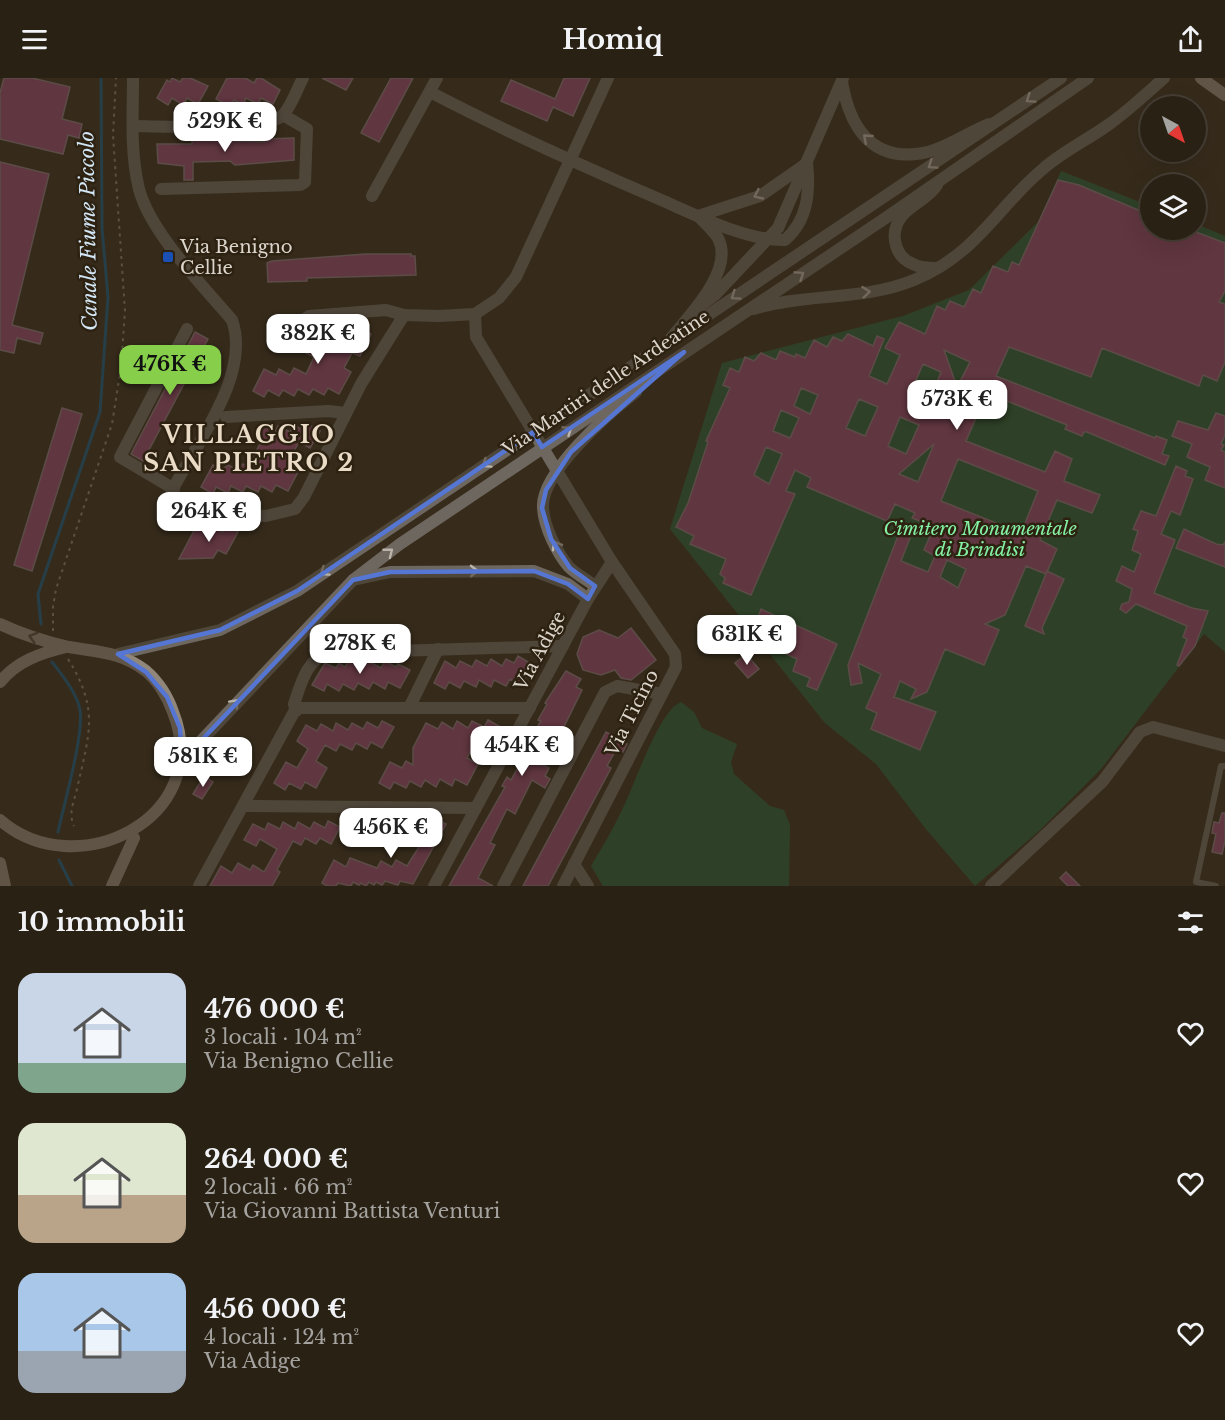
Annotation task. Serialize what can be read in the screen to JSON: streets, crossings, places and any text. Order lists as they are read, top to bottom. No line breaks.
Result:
{"streets":{"street":["Via Martiri delle Ardeatine","Via Adige","Via Ticino"]},"crossings":[["Via Adige","Via Ticino"]],"districts":["VILLAGGIO SAN PIETRO 2"],"water":["Canale Fiume Piccolo"],"parks":["Cimitero Monumentale di Brindisi"],"places":{"transit":["Via Benigno Cellie"]},"north":"bottom right","page":{"header":"Homiq","price":["529K €","382K €","476K €","573K €","264K €","631K €","278K €","454K €","581K €","456K €"],"heading":"10 immobili","list":[{"name":"476 000 €","note":"3 locali · 104 m² · Via Benigno Cellie"},{"name":"264 000 €","note":"2 locali · 66 m² · Via Giovanni Battista Venturi"},{"name":"456 000 €","note":"4 locali · 124 m² · Via Adige"}]}}
